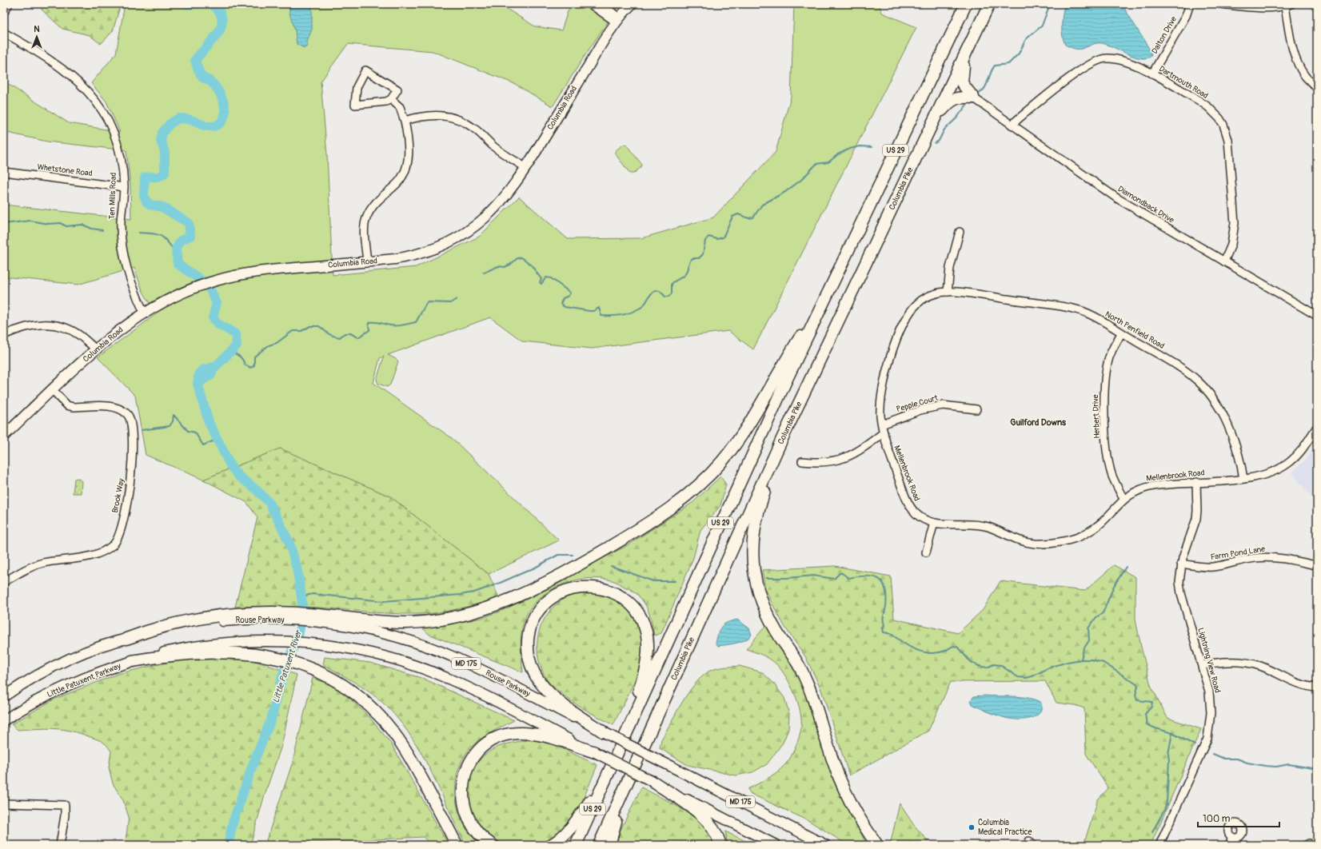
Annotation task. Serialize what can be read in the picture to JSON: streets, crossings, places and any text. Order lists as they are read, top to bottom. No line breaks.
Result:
{"streets":{"highway":["US 29","Columbia Pike"],"main road":["Columbia Road","Rouse Parkway","MD 175","Little Patuxent Parkway"],"street":["Dalton Drive","Dartmouth Road","Whetstone Road","Ten Mills Road","Diamondback Drive","North Penfield Road","Pepple Court","Herbert Drive","Mellenbrook Road","Brook Way","Farm Pond Lane","Lightning View Road"]},"crossings":[["Dalton Drive","Dartmouth Road"],["Dartmouth Road","Diamondback Drive"],["Columbia Road","Ten Mills Road"],["Columbia Road","Brook Way"],["Whetstone Road","Ten Mills Road"],["North Penfield Road","Herbert Drive"],["North Penfield Road","Mellenbrook Road"],["Pepple Court","Mellenbrook Road"],["Herbert Drive","Mellenbrook Road"],["Mellenbrook Road","Lightning View Road"],["Farm Pond Lane","Lightning View Road"],["MD 175","Little Patuxent Parkway"]],"districts":["Guilford Downs"],"water":["Little Patuxent River"],"places":["Columbia Medical Practice"],"scale_bar":"100 m","north":"top"}
